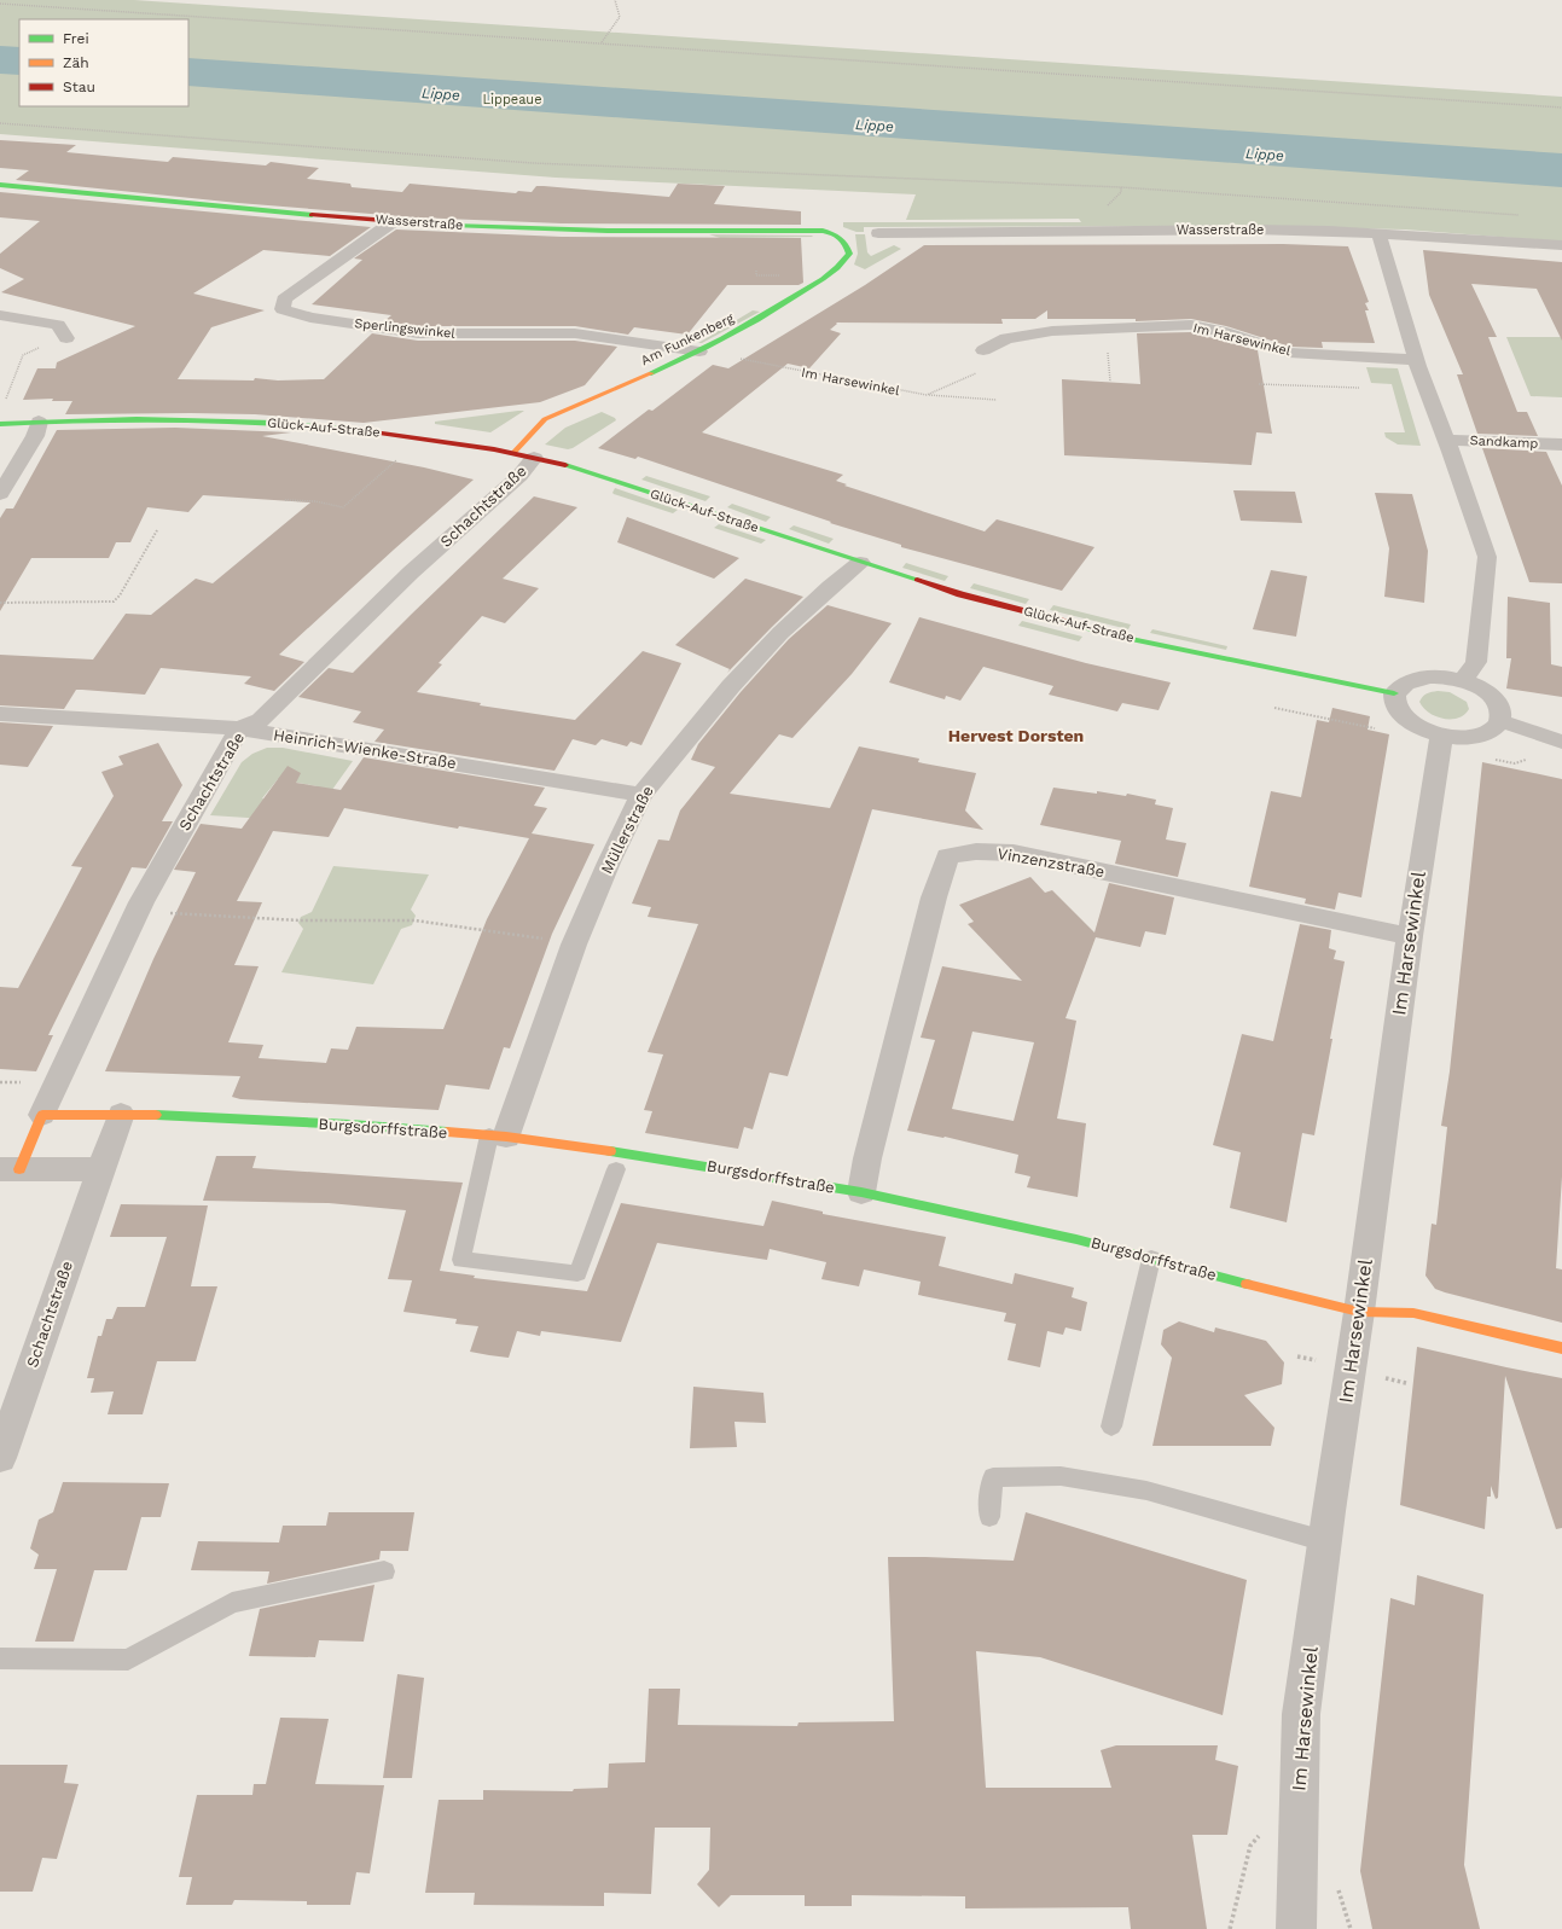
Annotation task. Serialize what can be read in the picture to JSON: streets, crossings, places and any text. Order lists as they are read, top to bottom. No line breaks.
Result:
{"streets":{"street":["Wasserstraße","Sperlingswinkel","Am Funkenberg","Im Harsewinkel","Glück-Auf-Straße","Sandkamp","Schachtstraße","Heinrich-Wienke-Straße","Müllerstraße","Vinzenzstraße","Burgsdorffstraße"]},"crossings":[["Wasserstraße","Sperlingswinkel"],["Wasserstraße","Am Funkenberg"],["Sperlingswinkel","Am Funkenberg"],["Sperlingswinkel","Im Harsewinkel"],["Am Funkenberg","Im Harsewinkel"],["Am Funkenberg","Glück-Auf-Straße"],["Im Harsewinkel","Vinzenzstraße"],["Im Harsewinkel","Burgsdorffstraße"],["Glück-Auf-Straße","Schachtstraße"],["Glück-Auf-Straße","Müllerstraße"],["Schachtstraße","Heinrich-Wienke-Straße"],["Schachtstraße","Burgsdorffstraße"],["Heinrich-Wienke-Straße","Müllerstraße"],["Müllerstraße","Burgsdorffstraße"],["Vinzenzstraße","Burgsdorffstraße"]],"districts":["Hervest Dorsten"],"water":["Lippe"],"parks":["Lippeaue"],"legend":["Frei","Zäh","Stau"]}
